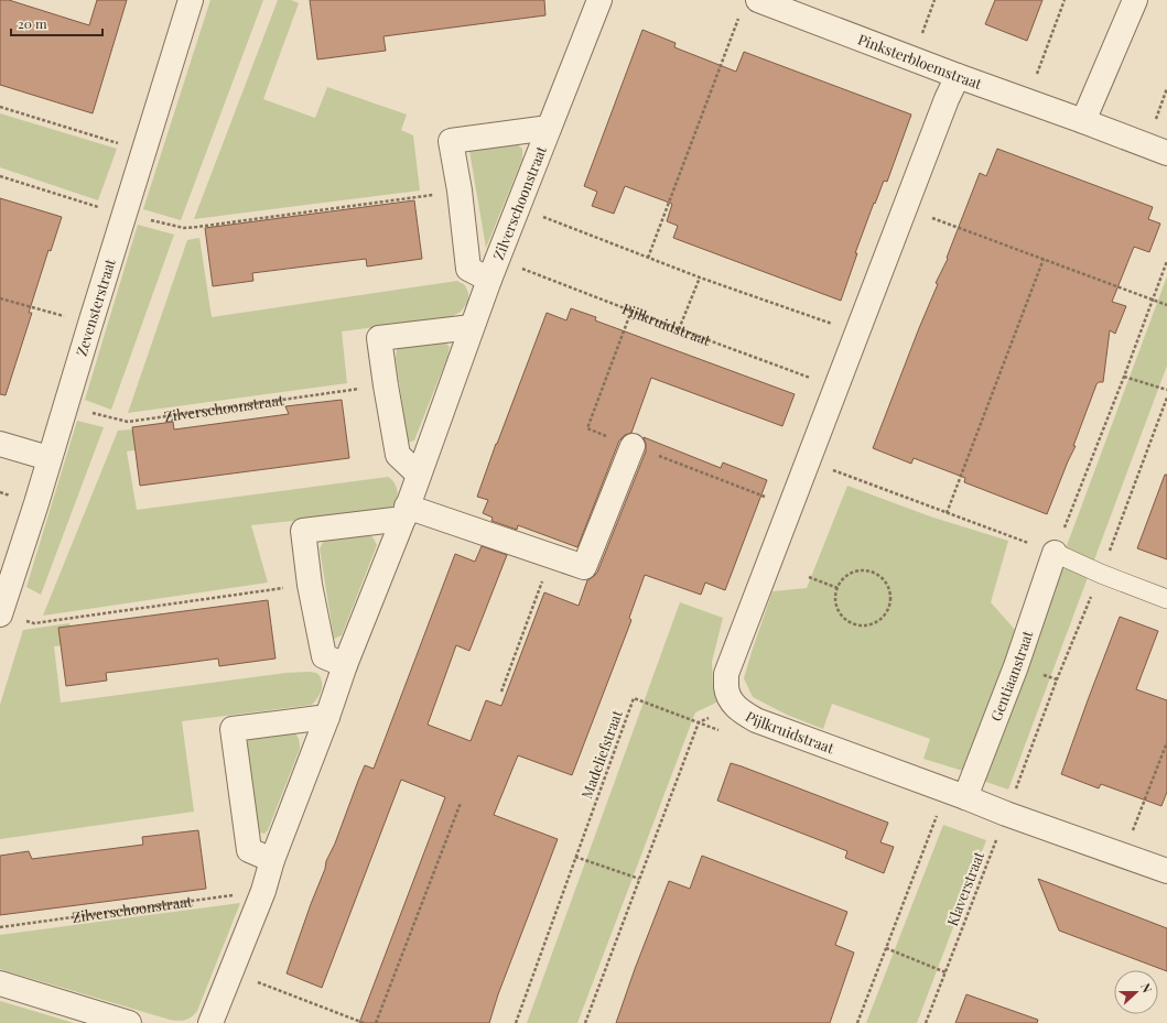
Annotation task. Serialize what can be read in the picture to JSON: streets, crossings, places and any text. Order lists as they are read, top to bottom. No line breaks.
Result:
{"streets":{"street":["Pinksterbloemstraat","Zilverschoonstraat","Zevensterstraat","Pijlkruidstraat","Gentiaanstraat"],"path":["Madeliefstraat","Klaverstraat"]},"crossings":[["Pinksterbloemstraat","Pijlkruidstraat"],["Zilverschoonstraat","Zevensterstraat"],["Zilverschoonstraat","Pijlkruidstraat"],["Pijlkruidstraat","Gentiaanstraat"],["Pijlkruidstraat","Klaverstraat"]],"scale_bar":"20 m","north":"right"}
